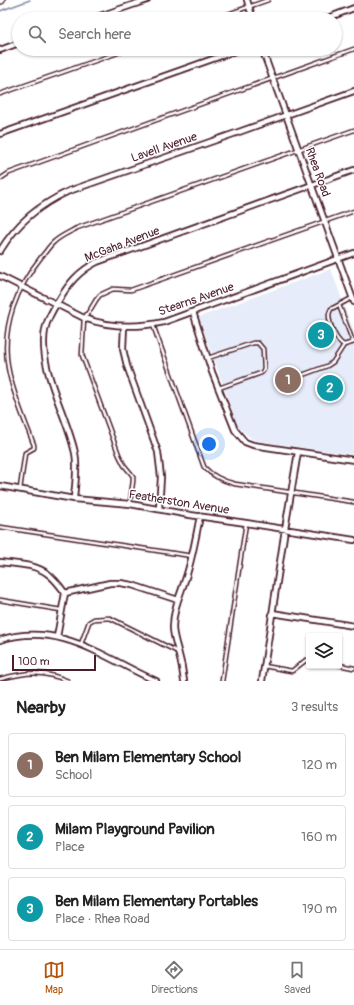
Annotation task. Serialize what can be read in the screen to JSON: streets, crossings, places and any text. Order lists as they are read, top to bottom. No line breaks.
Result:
{"streets":{"street":["Lavell Avenue","Rhea Road","McGaha Avenue","Stearns Avenue","Featherston Avenue"]},"crossings":[["Lavell Avenue","Rhea Road"],["Rhea Road","McGaha Avenue"],["Rhea Road","Stearns Avenue"],["McGaha Avenue","Stearns Avenue"],["McGaha Avenue","Featherston Avenue"]],"scale_bar":"100 m","page":{"search":"Search here","pins":["3","1","2"],"scale":"100 m","heading":["Nearby","3 results"],"list":[{"mark":"1","name":"Ben Milam Elementary School","note":"School","value":"120 m"},{"mark":"2","name":"Milam Playground Pavilion","note":"Place","value":"160 m"},{"mark":"3","name":"Ben Milam Elementary Portables","note":"Place · Rhea Road","value":"190 m"}],"nav":["Map","Directions","Saved"]}}
